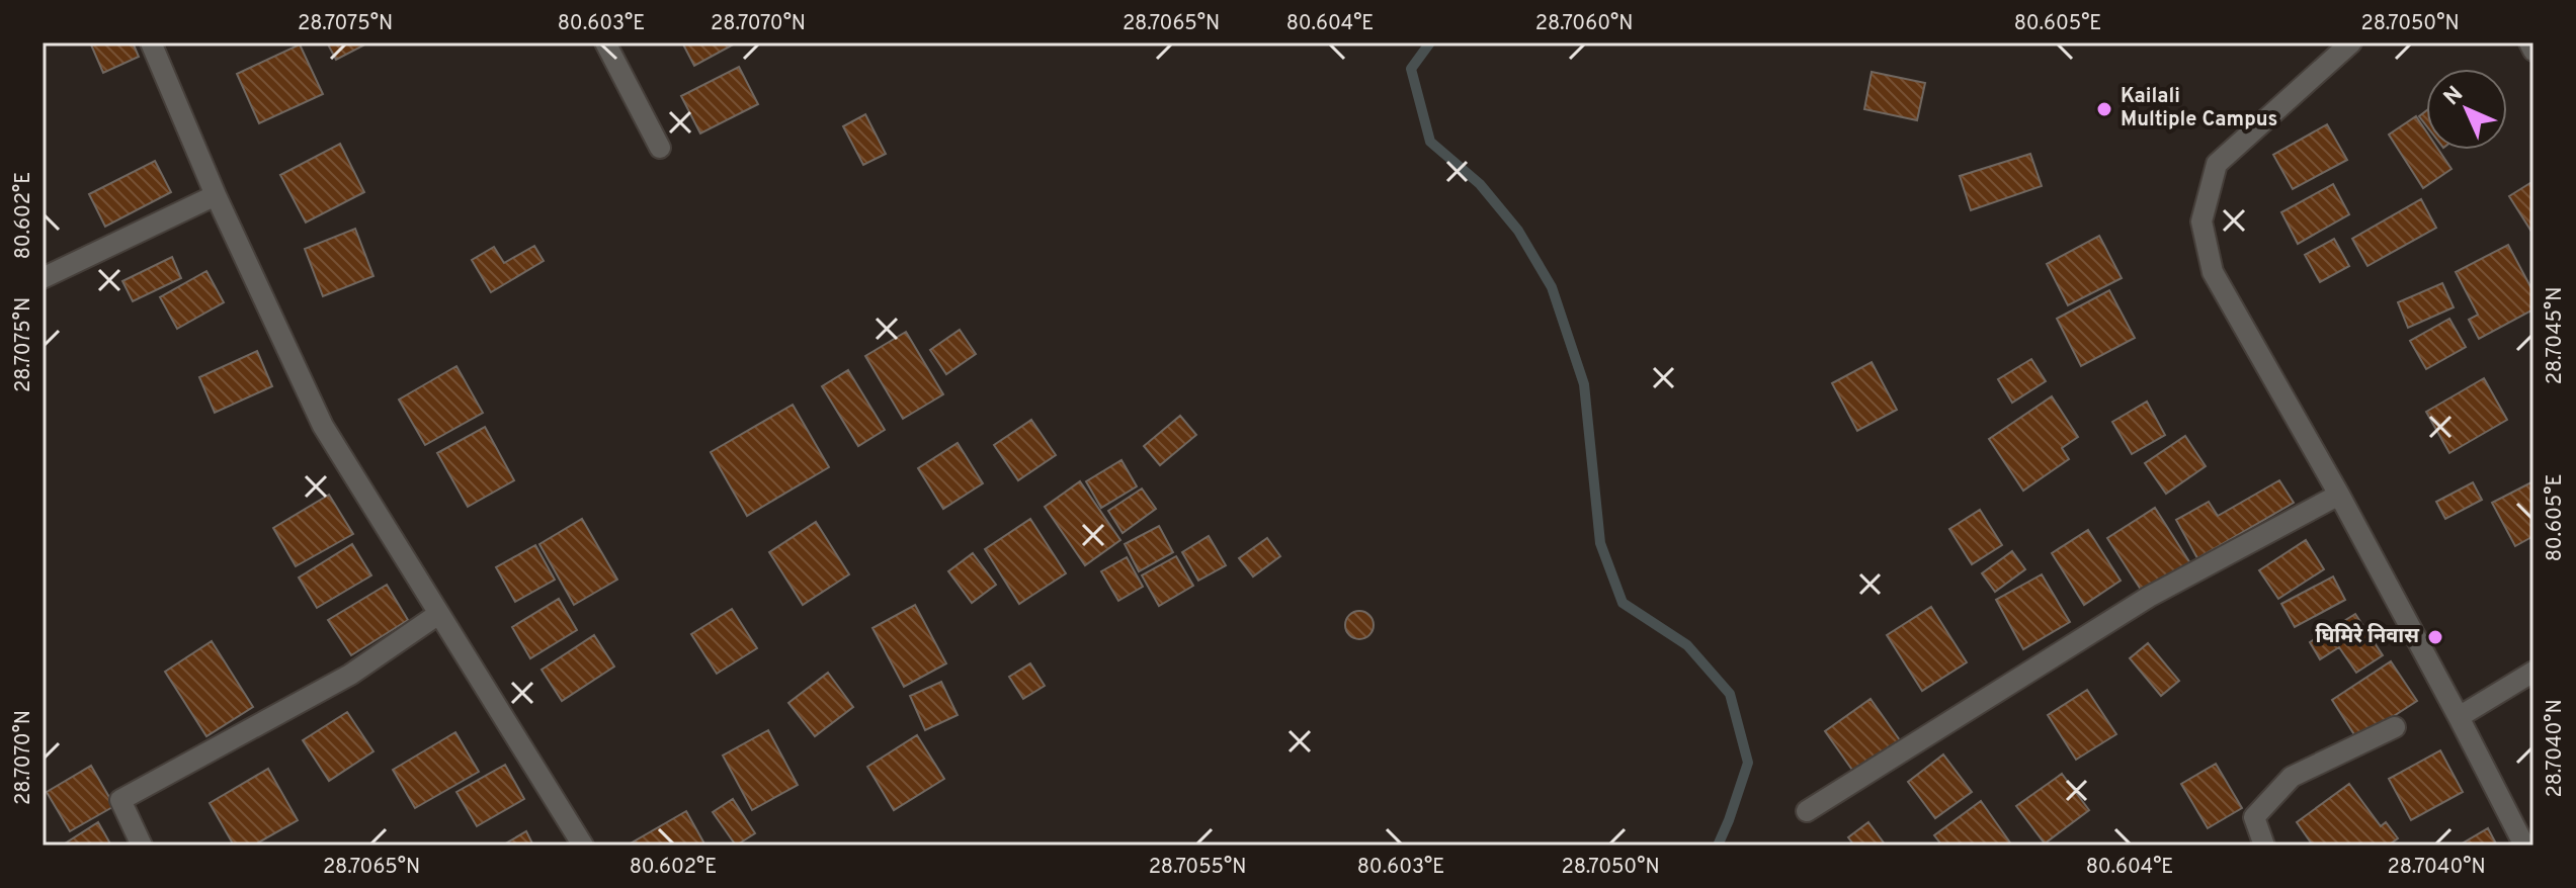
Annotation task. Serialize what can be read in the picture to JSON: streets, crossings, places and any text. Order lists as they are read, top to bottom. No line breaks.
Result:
{"places":["Kailali Multiple Campus","घिमिरे निवास"],"north":"top left","coordinates":["28.7075°N","80.603°E","28.7070°N","28.7065°N","80.604°E","28.7060°N","80.605°E","28.7050°N","80.602°E","28.7045°N","28.7040°N","28.7055°N"]}
